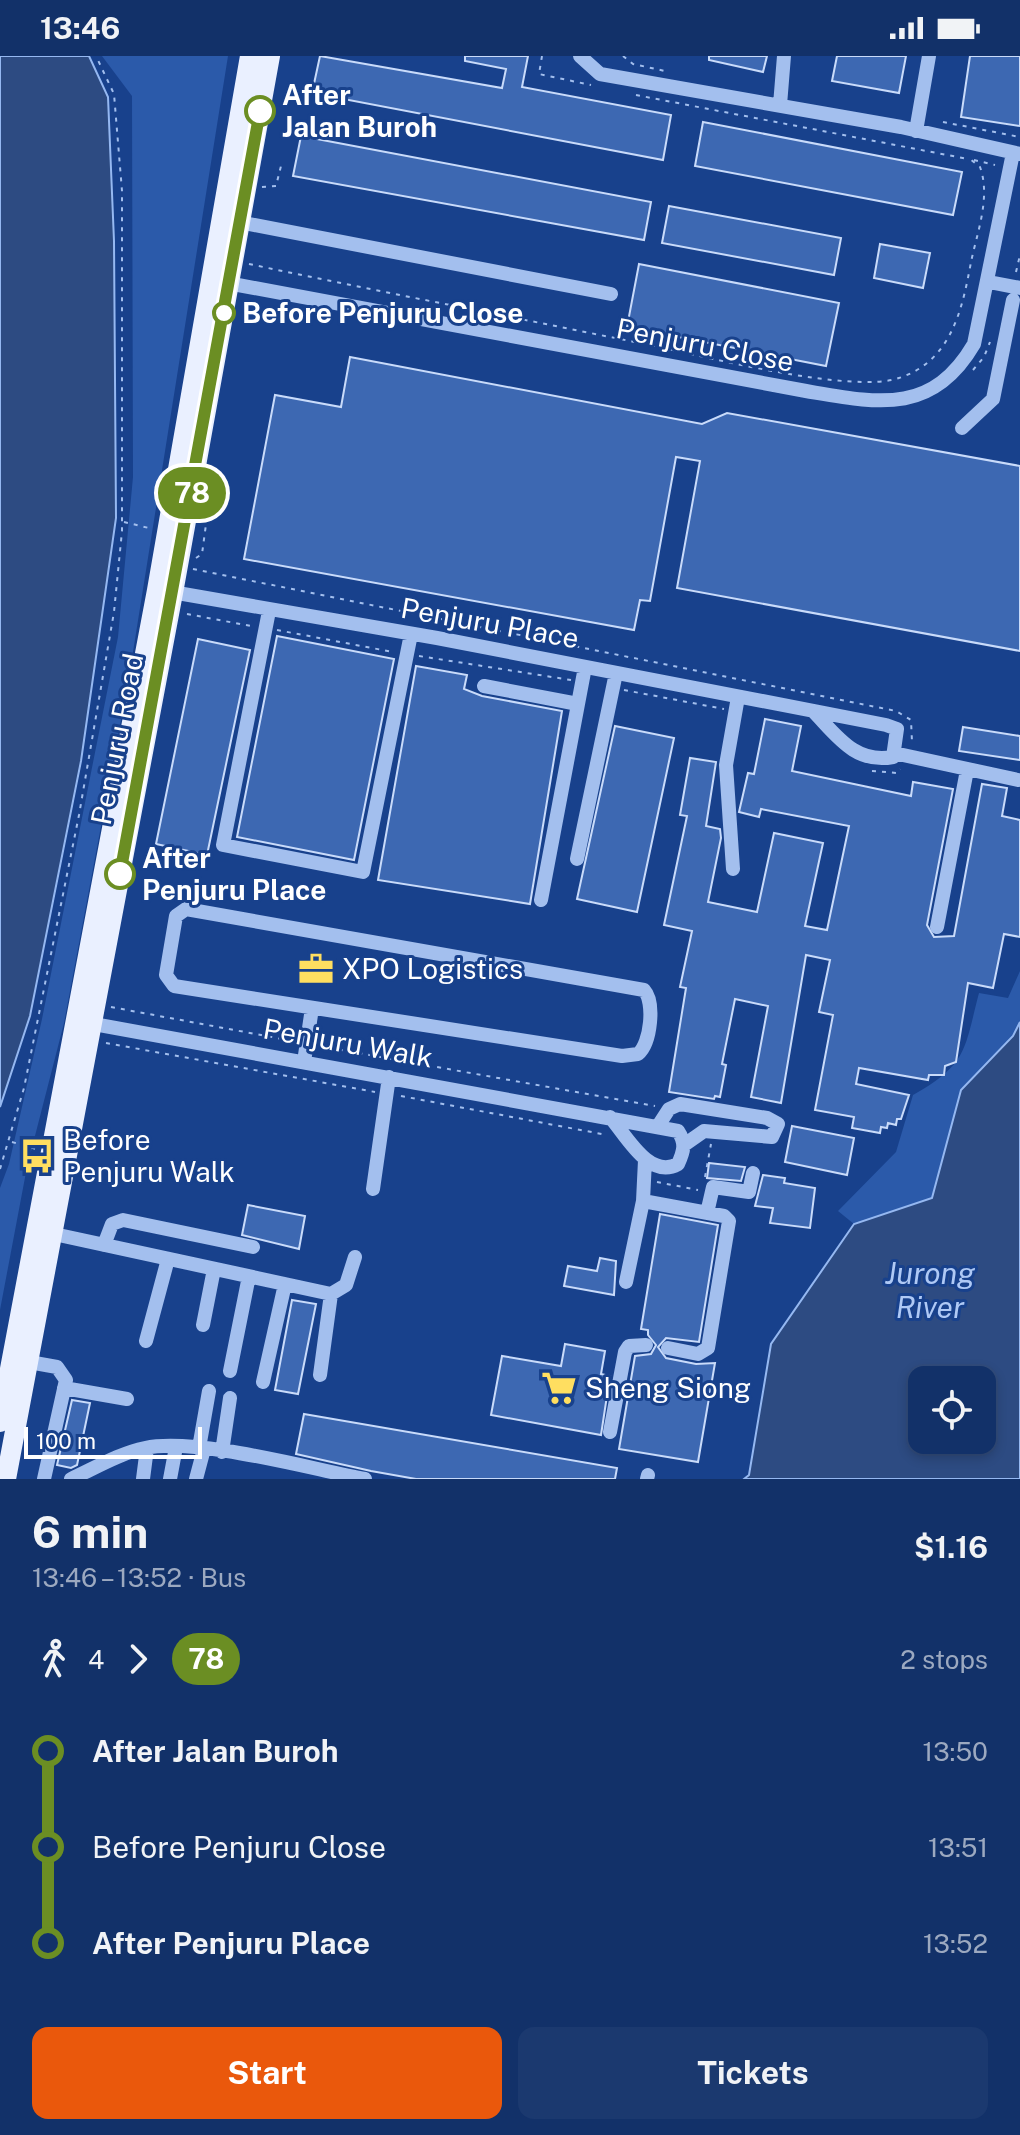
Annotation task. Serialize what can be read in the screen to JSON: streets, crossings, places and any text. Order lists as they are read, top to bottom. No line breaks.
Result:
{"streets":{"main road":["Penjuru Road"],"street":["Penjuru Close","Penjuru Place","Penjuru Walk"]},"crossings":[["Penjuru Close","Penjuru Road"],["Penjuru Place","Penjuru Road"],["Penjuru Road","Penjuru Walk"]],"water":["Jurong River"],"places":{"other":["After Jalan Buroh","Before Penjuru Close","After Penjuru Place"],"office":["XPO Logistics"],"bus stop":["Before Penjuru Walk"],"supermarket":["Sheng Siong"]},"lines":["bus line 78"],"scale_bar":"100 m","page":{"status":"13:46","on_map":"78","scale":"100 m","heading":["6 min","13:46 – 13:52 · Bus","$1.16"],"legs":["4","78","2 stops"],"list":[{"name":"After Jalan Buroh","value":"13:50"},{"name":"Before Penjuru Close","value":"13:51"},{"name":"After Penjuru Place","value":"13:52"}],"buttons":["Start","Tickets"]}}
